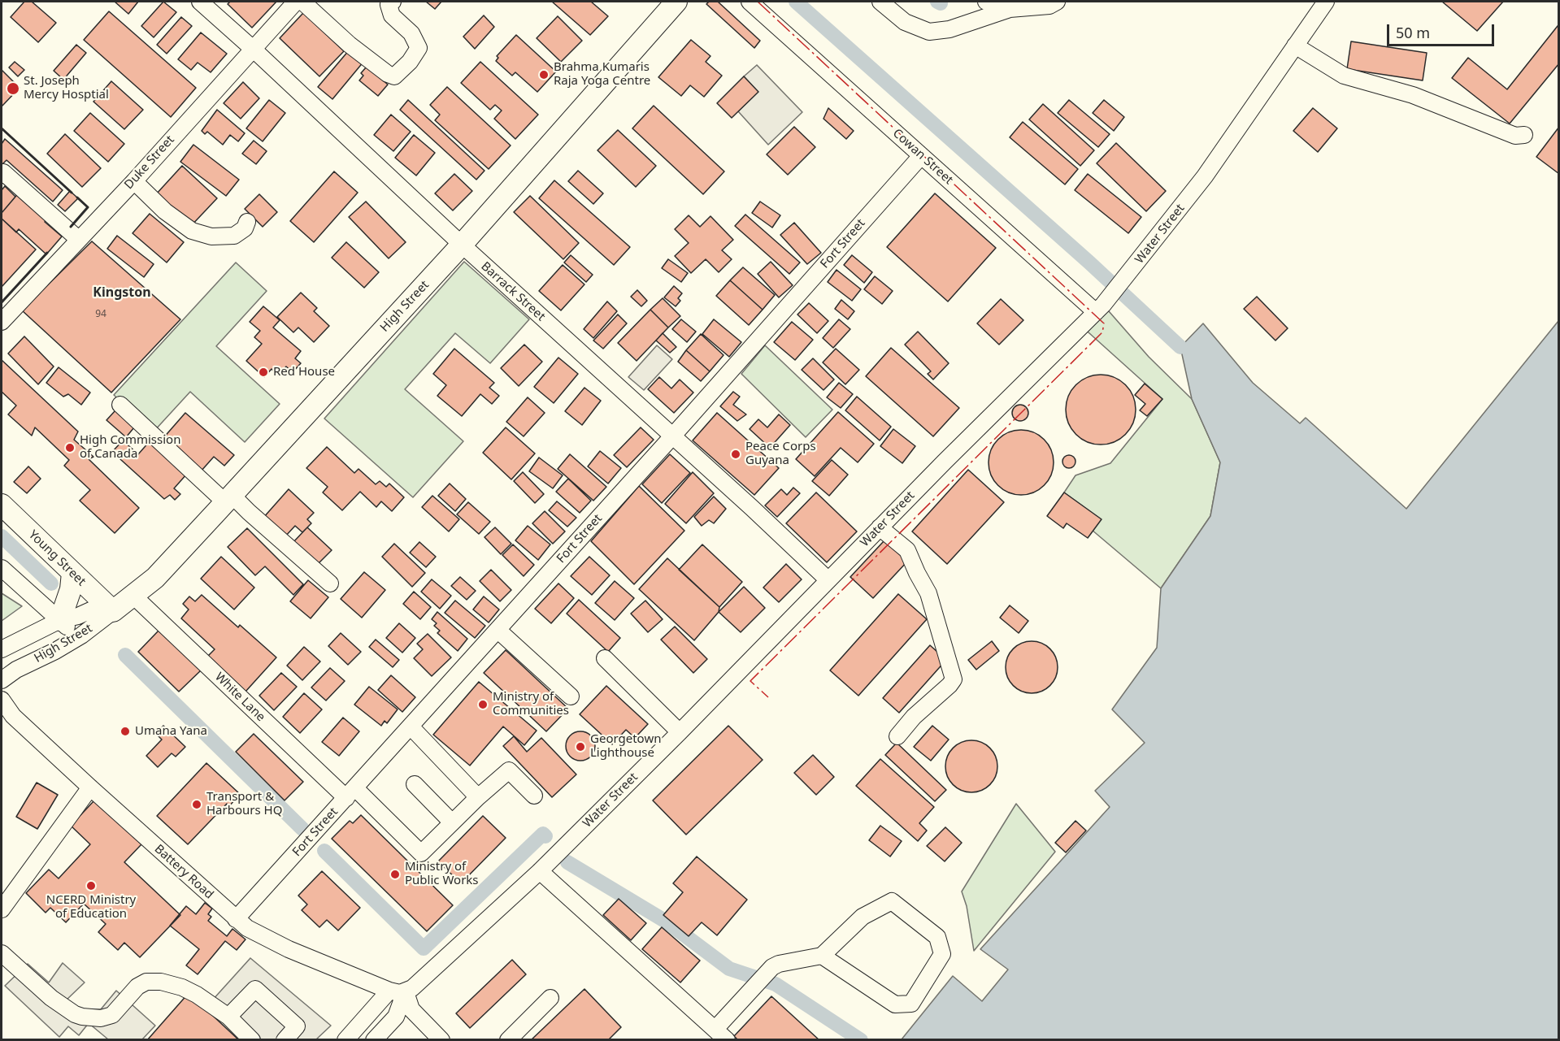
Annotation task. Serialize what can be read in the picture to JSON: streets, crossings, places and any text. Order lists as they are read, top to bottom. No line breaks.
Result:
{"streets":{"main road":["High Street","Young Street"],"street":["Cowan Street","Duke Street","Water Street","Fort Street","Barrack Street","White Lane","Battery Road"]},"crossings":[["Cowan Street","Water Street"],["Cowan Street","Fort Street"],["Duke Street","Barrack Street"],["Water Street","Barrack Street"],["Water Street","Battery Road"],["Fort Street","Barrack Street"],["Fort Street","White Lane"],["Fort Street","Battery Road"],["Barrack Street","High Street"],["High Street","Young Street"],["High Street","White Lane"],["Young Street","White Lane"]],"districts":["Kingston"],"places":["Brahma Kumaris Raja Yoga Centre","St. Joseph Mercy Hosptial","Red House","High Commission of Canada","Peace Corps Guyana","Ministry of Communities","Umana Yana","Georgetown Lighthouse","Transport & Harbours HQ","Ministry of Public Works","NCERD Ministry of Education"],"house_numbers":["94"],"scale_bar":"50 m"}
